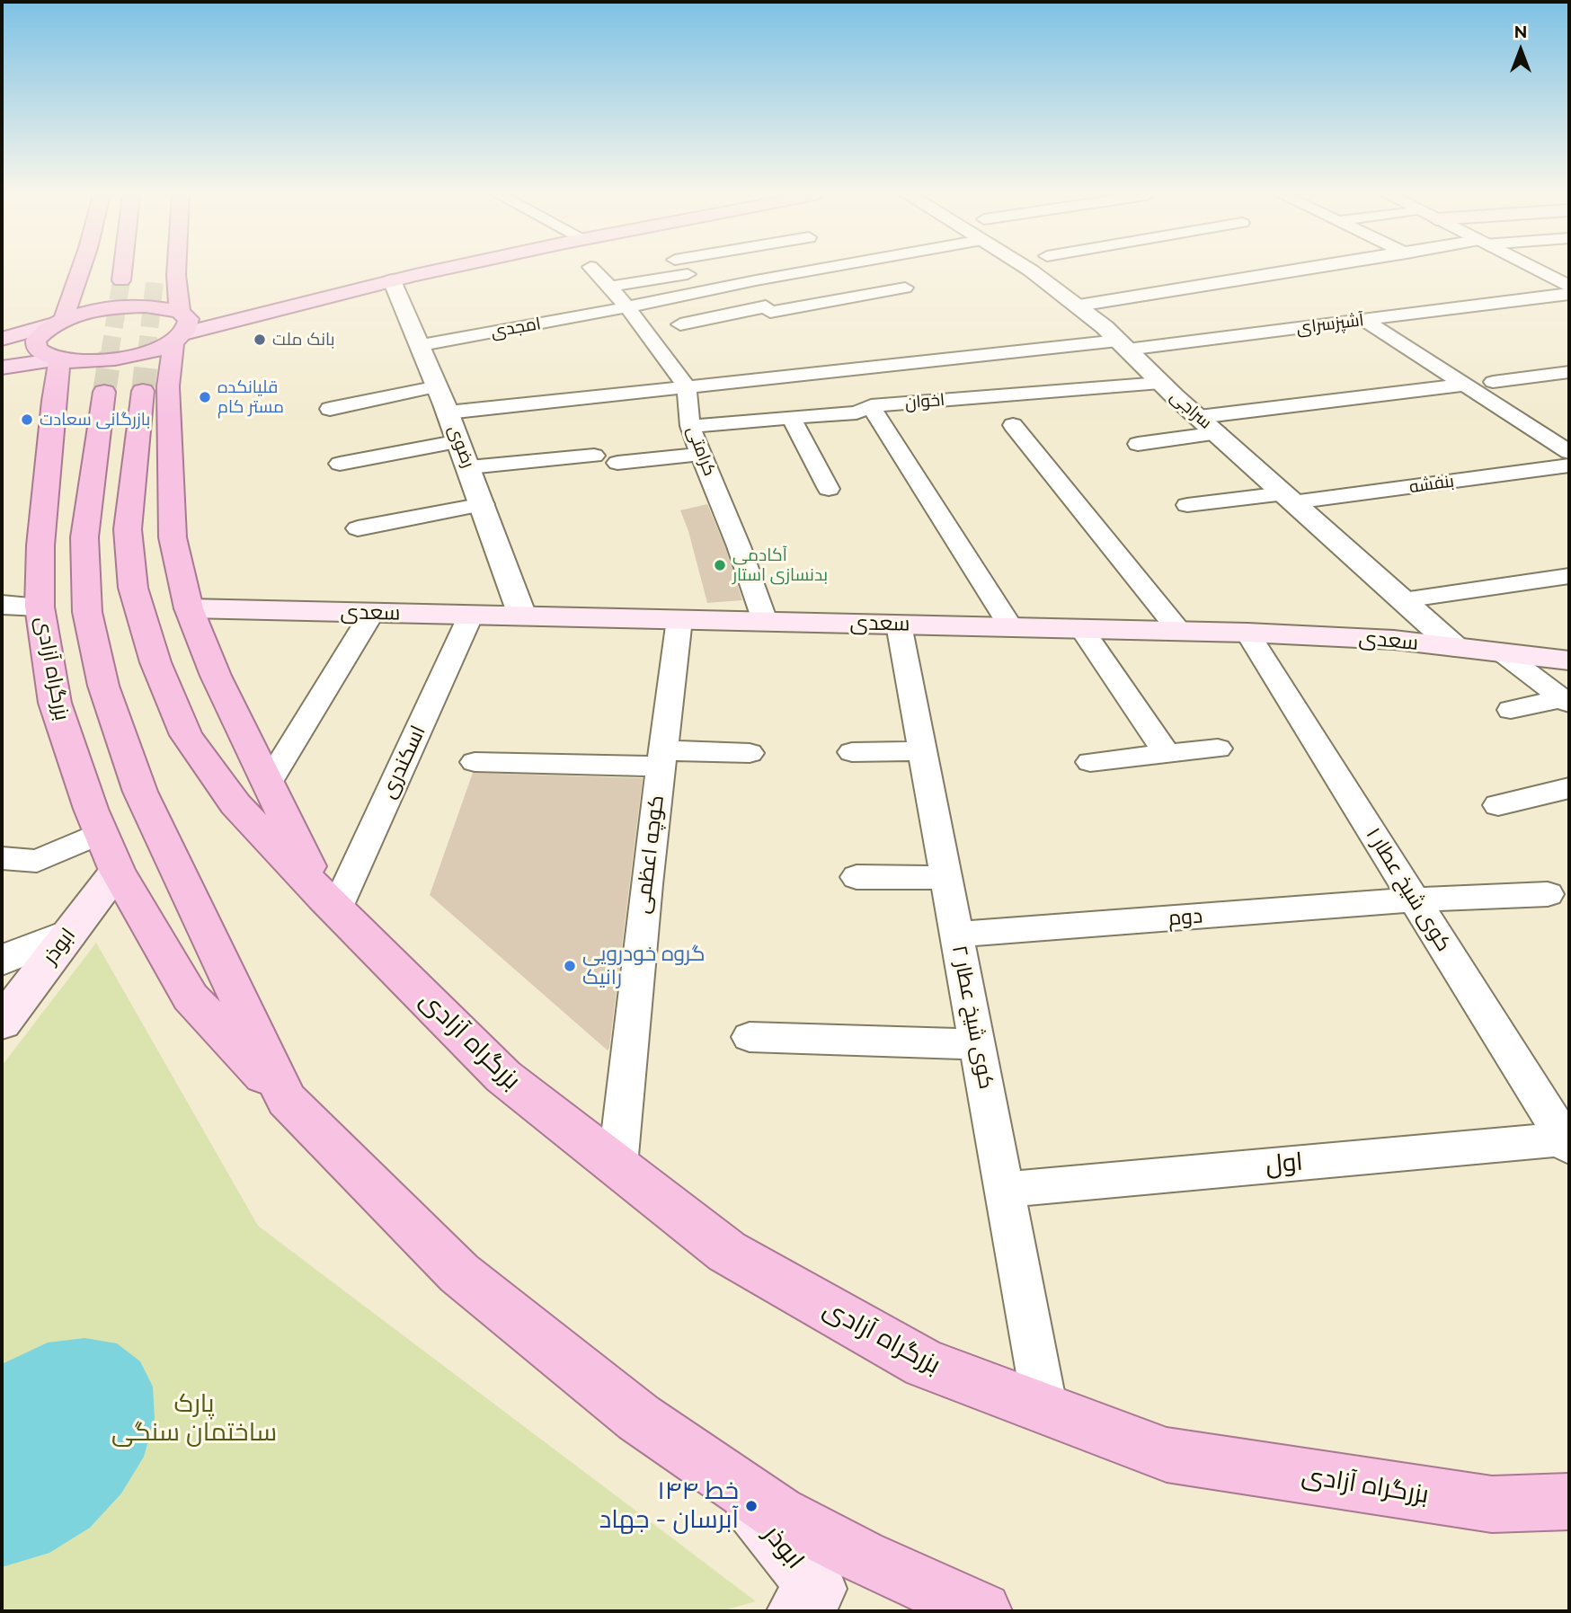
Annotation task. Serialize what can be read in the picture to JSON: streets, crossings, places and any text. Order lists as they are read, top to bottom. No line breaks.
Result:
{"streets":{"highway":["بزرگراه آزادی"],"main road":["سعدی","ابوذر"],"street":["آشپزسرای","امجدی","اخوان","سراجی","رضوی","کرامتی","بنفشه","اسکندری","کوچه اعظمی","کوی شیخ عطار ۱","دوم","کوی شیخ عطار ۲","اول"]},"crossings":[["آشپزسرای","سراجی"],["آشپزسرای","رضوی"],["آشپزسرای","کرامتی"],["امجدی","رضوی"],["اخوان","سراجی"],["اخوان","کرامتی"],["سراجی","بنفشه"],["سراجی","سعدی"],["رضوی","سعدی"],["کرامتی","سعدی"],["سعدی","بزرگراه آزادی"],["سعدی","اسکندری"],["سعدی","کوچه اعظمی"],["سعدی","کوی شیخ عطار ۱"],["سعدی","کوی شیخ عطار ۲"],["بزرگراه آزادی","اسکندری"],["بزرگراه آزادی","کوچه اعظمی"],["بزرگراه آزادی","ابوذر"],["بزرگراه آزادی","کوی شیخ عطار ۲"],["کوی شیخ عطار ۱","دوم"],["کوی شیخ عطار ۱","اول"],["دوم","کوی شیخ عطار ۲"],["کوی شیخ عطار ۲","اول"]],"parks":["پارک ساختمان سنگی"],"places":["بانک ملت","قلیانکده مستر کام","بازرگانی سعادت","آکادمی بدنسازی استار","گروه خودرویی رانیک","خط ۱۴۴ آبرسان - جهاد"],"north":"top"}
